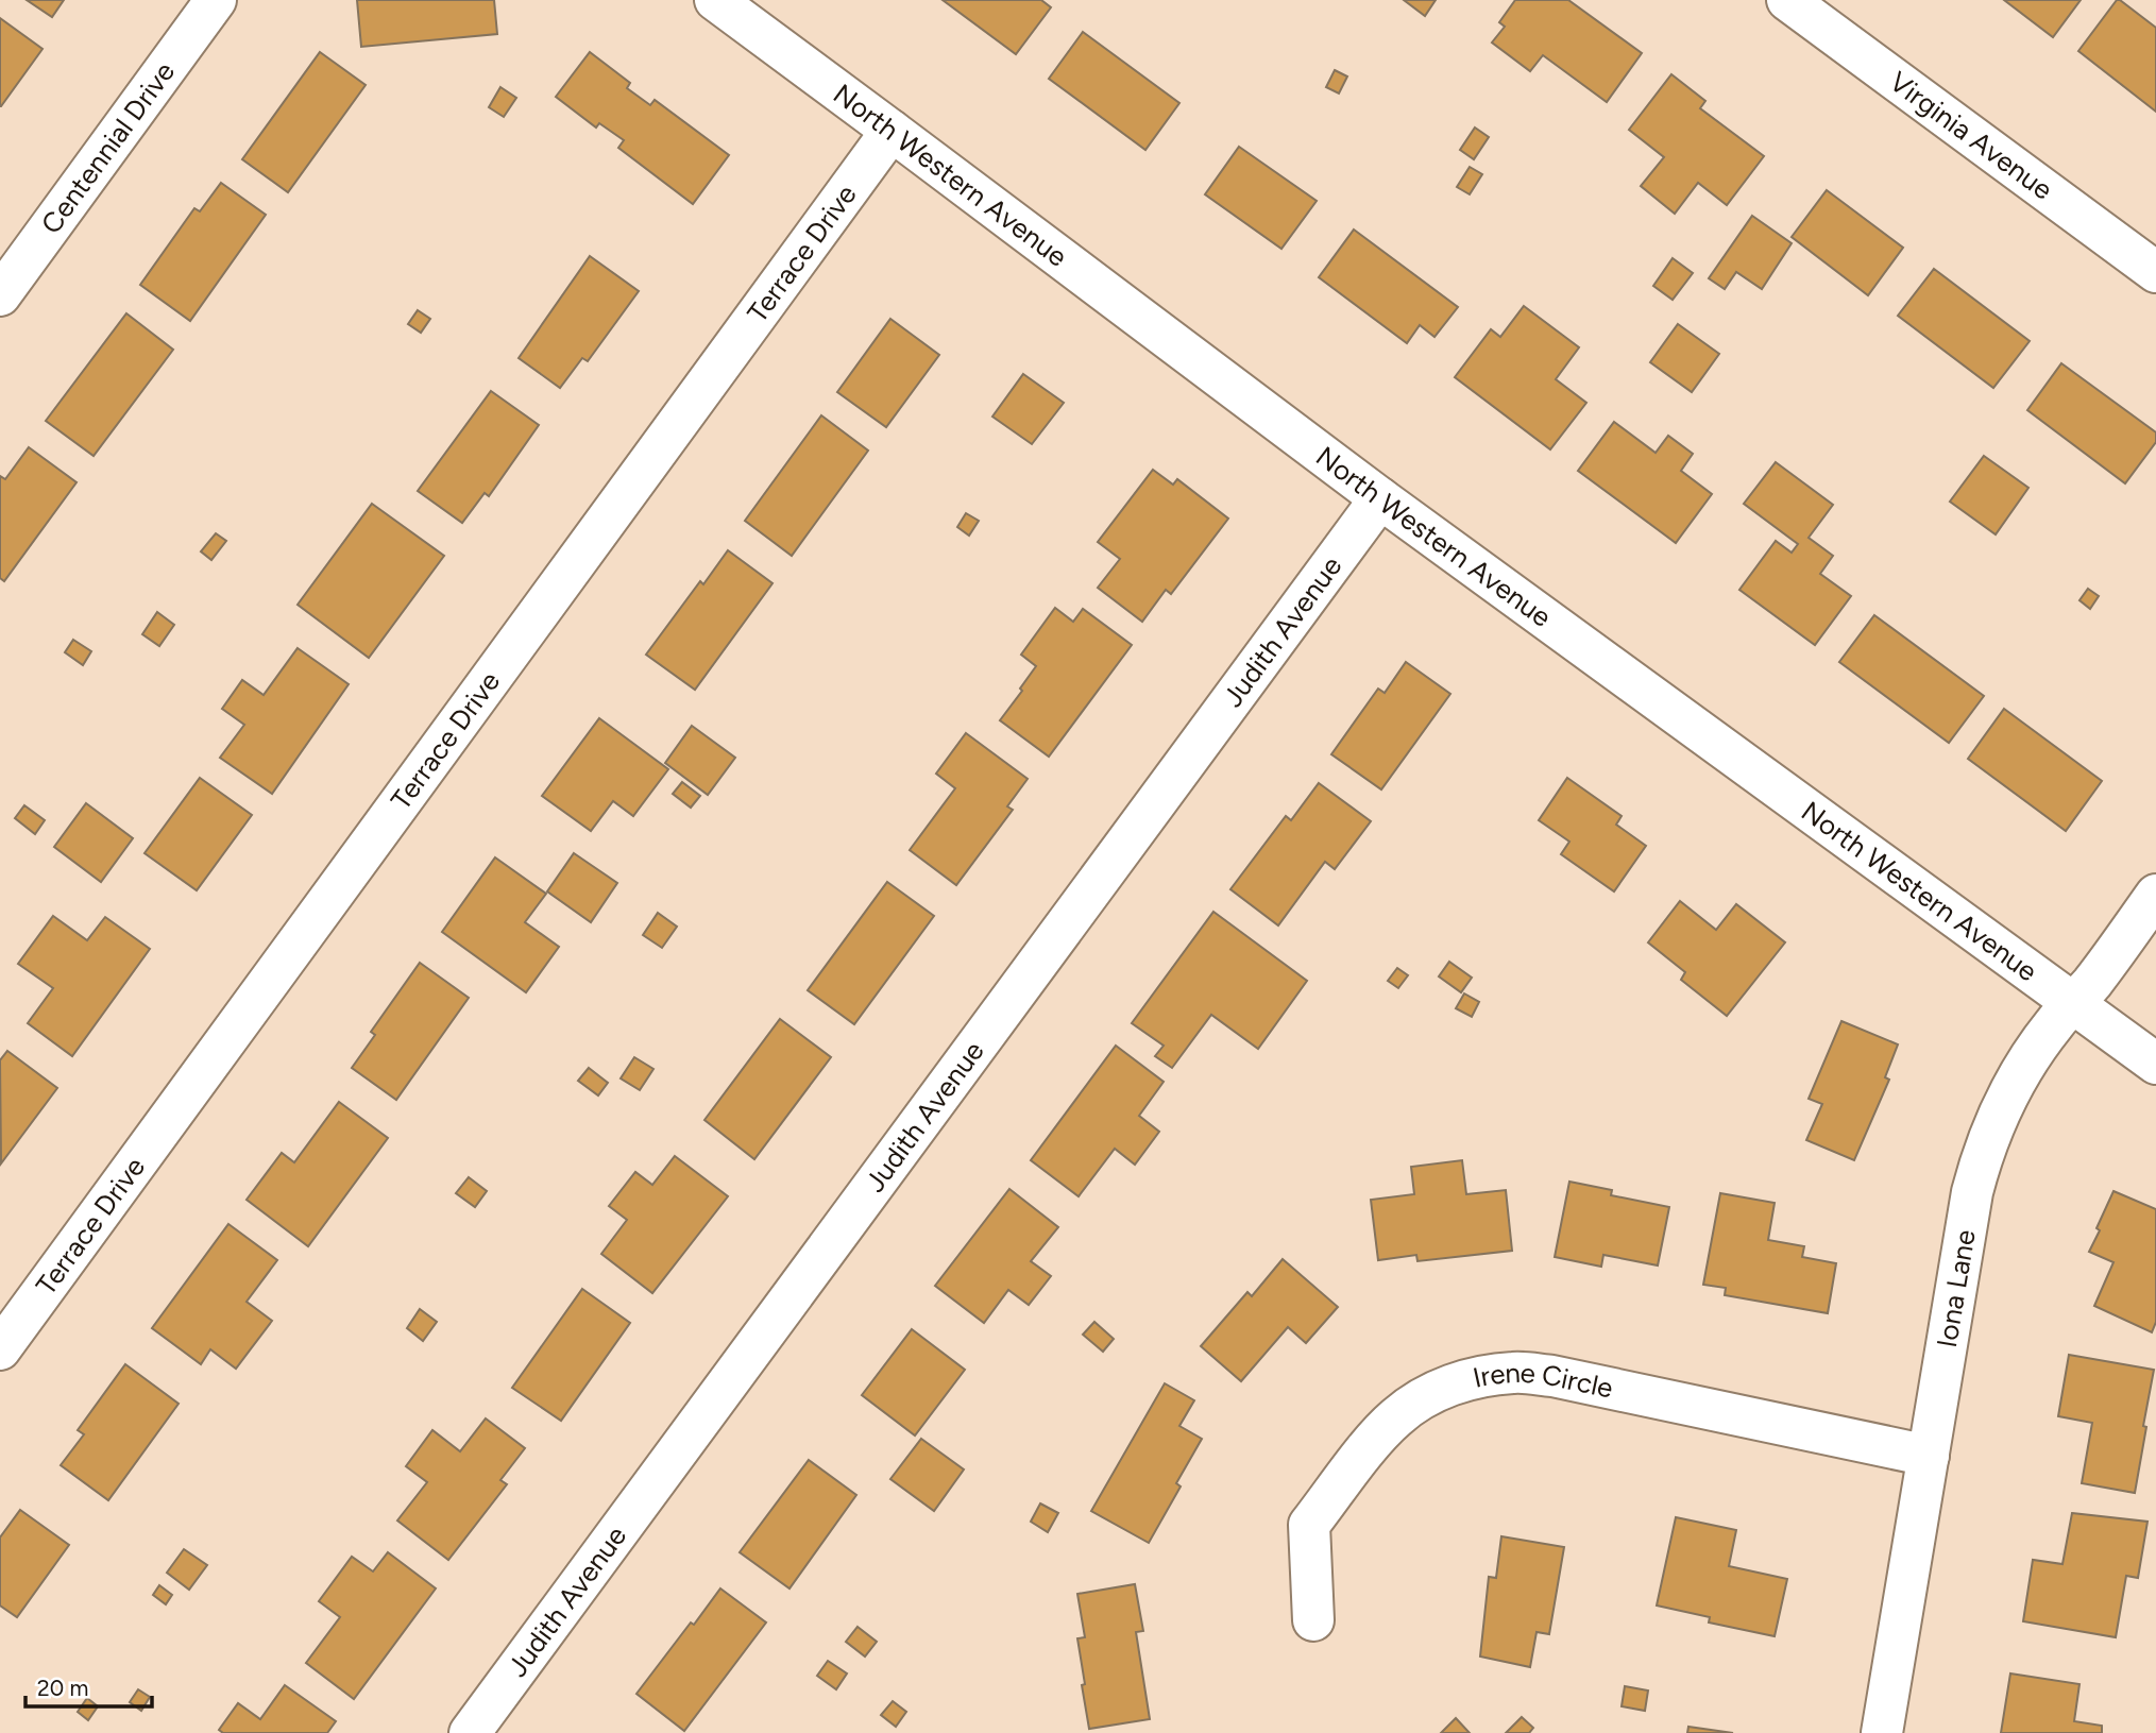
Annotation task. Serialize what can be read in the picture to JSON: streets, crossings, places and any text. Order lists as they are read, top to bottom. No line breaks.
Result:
{"streets":{"street":["Virginia Avenue","Centennial Drive","North Western Avenue","Terrace Drive","Judith Avenue","Iona Lane","Irene Circle"]},"crossings":[["North Western Avenue","Terrace Drive"],["North Western Avenue","Judith Avenue"],["North Western Avenue","Iona Lane"],["Iona Lane","Irene Circle"]],"scale_bar":"20 m"}
